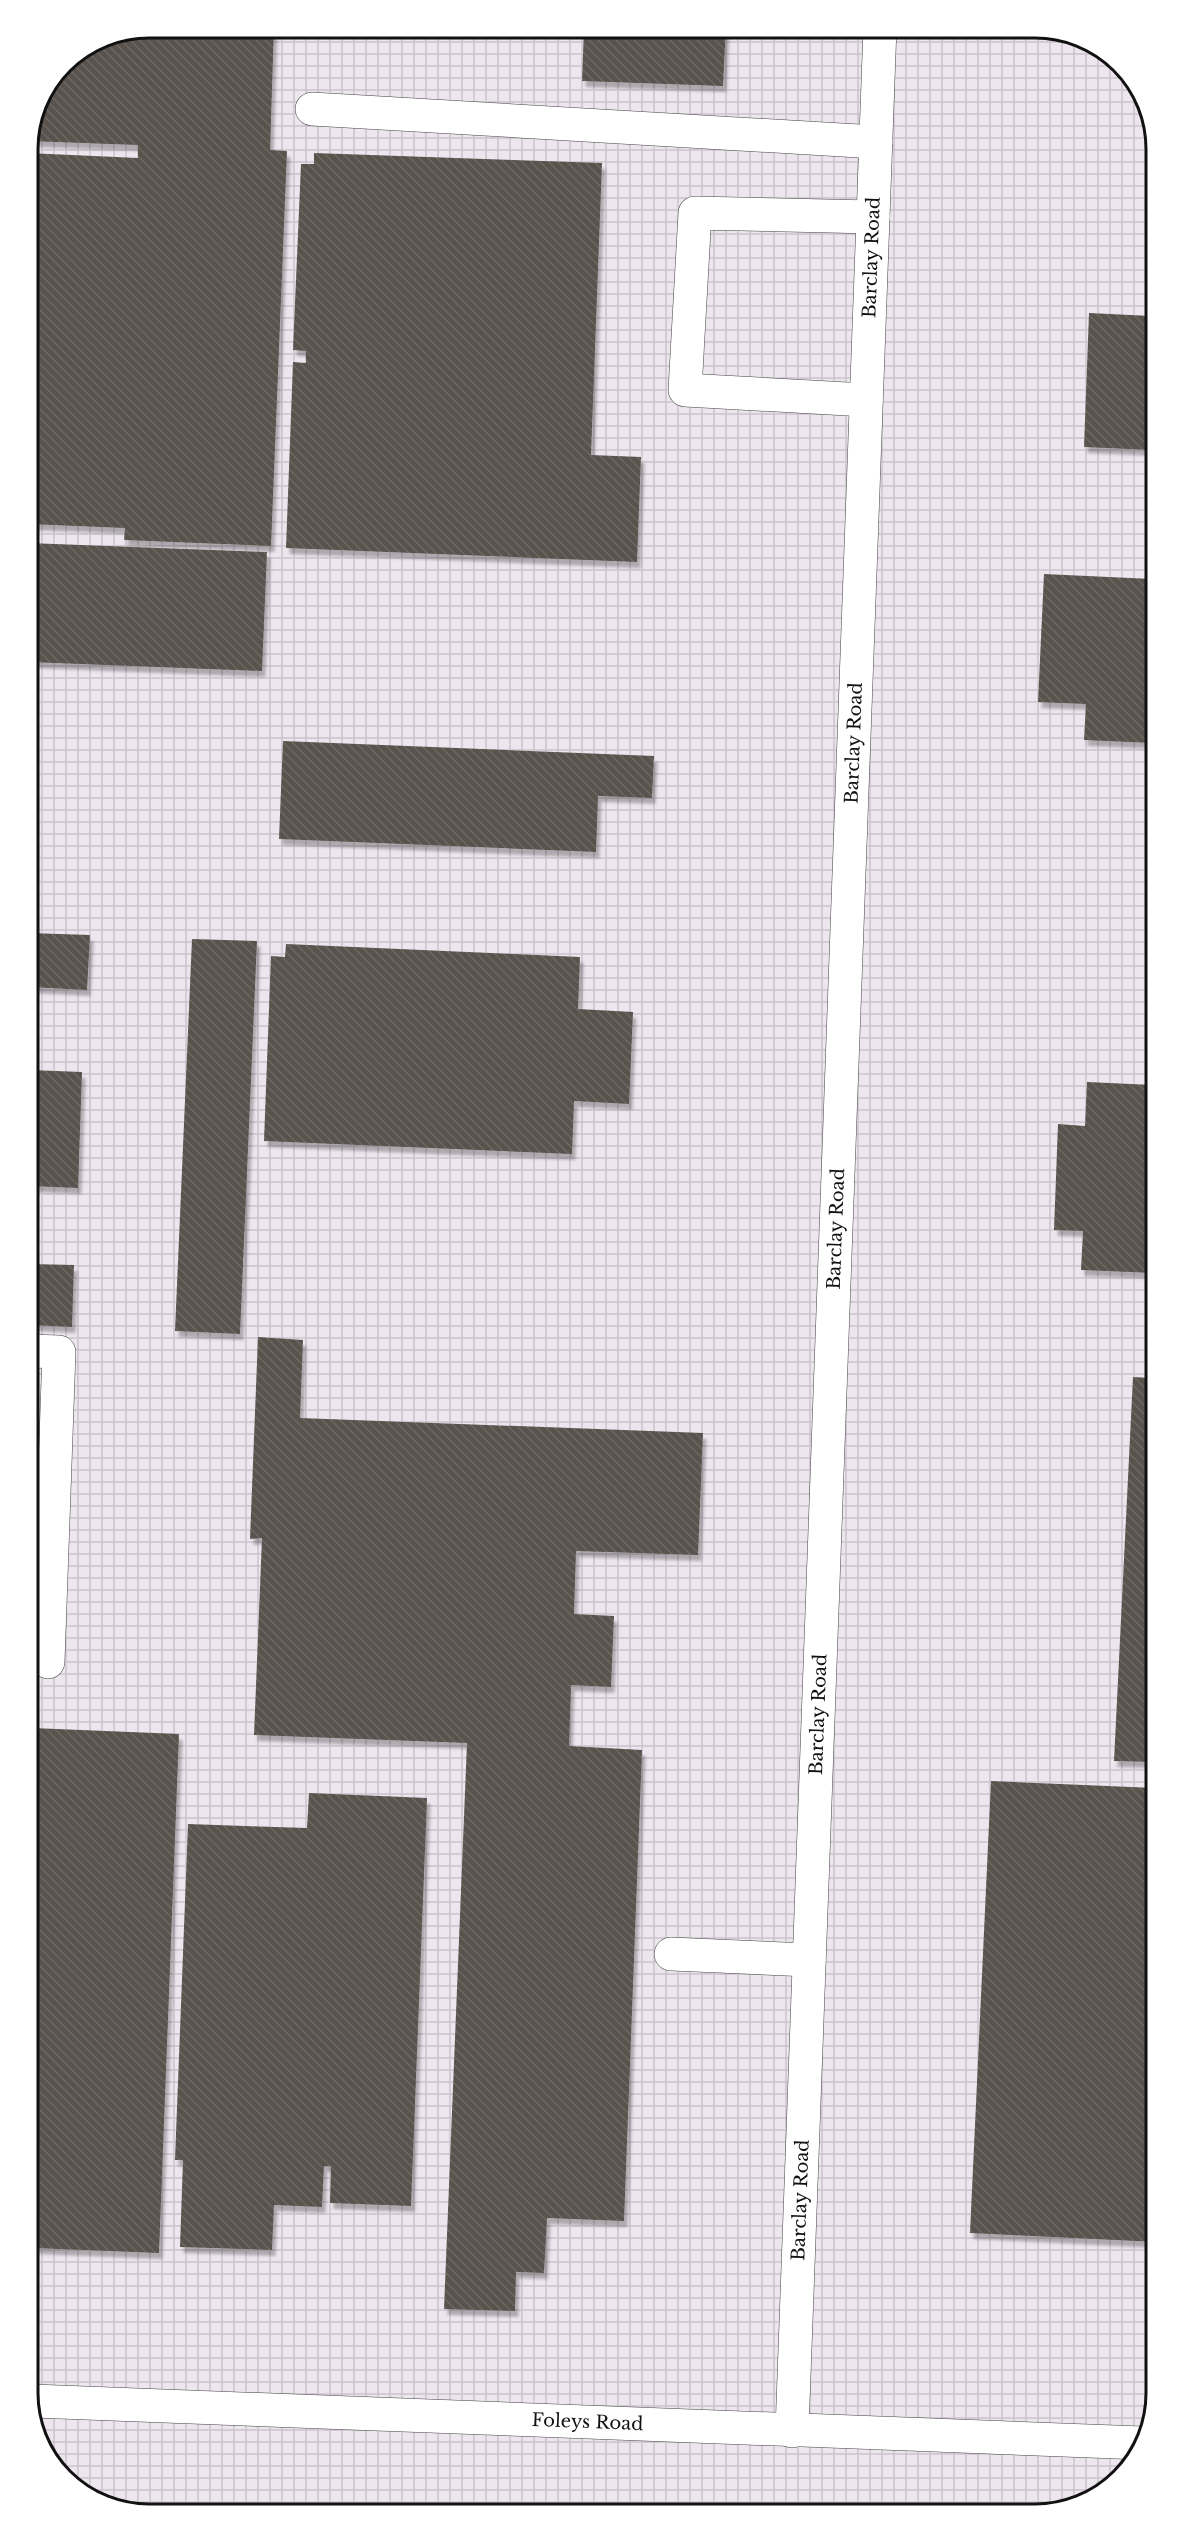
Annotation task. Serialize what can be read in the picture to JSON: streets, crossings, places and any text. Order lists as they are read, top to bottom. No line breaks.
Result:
{"streets":{"street":["Barclay Road","Foleys Road"]},"crossings":[["Barclay Road","Foleys Road"]]}
